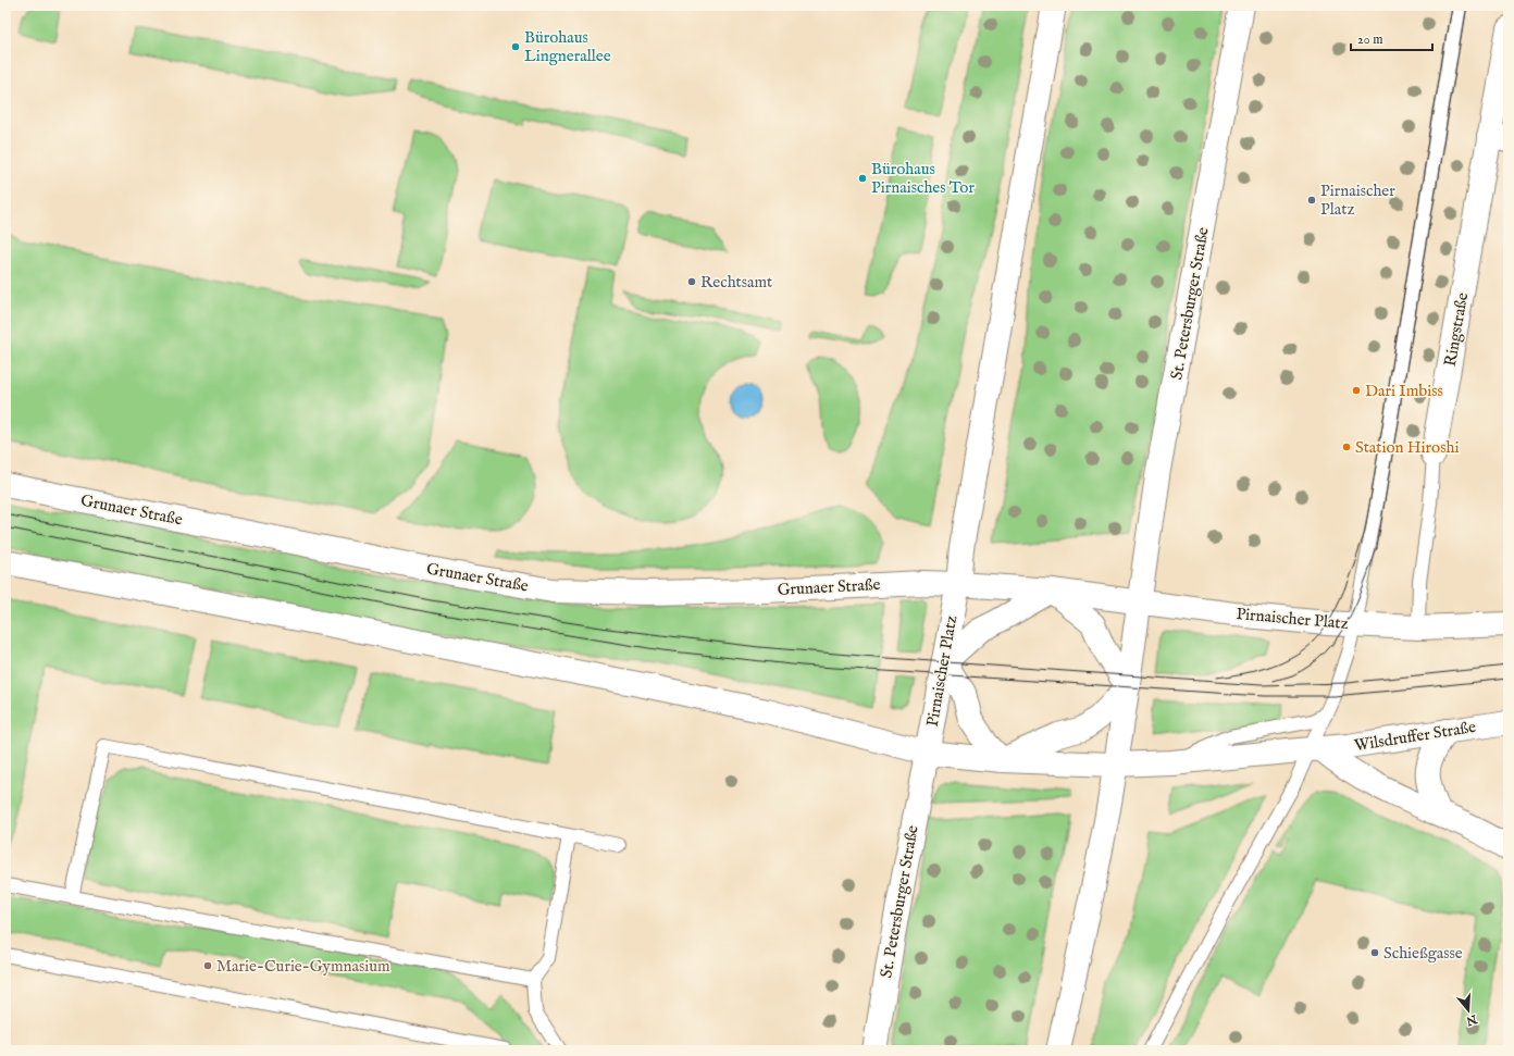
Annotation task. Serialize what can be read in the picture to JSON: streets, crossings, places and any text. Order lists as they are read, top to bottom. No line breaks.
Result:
{"streets":{"main road":["St. Petersburger Straße","Ringstraße","Grunaer Straße","Pirnaischer Platz","Wilsdruffer Straße"]},"crossings":[["St. Petersburger Straße","Pirnaischer Platz"],["Ringstraße","Pirnaischer Platz"],["Grunaer Straße","Pirnaischer Platz"]],"places":["Bürohaus Lingnerallee","Bürohaus Pirnaisches Tor","Pirnaischer Platz","Rechtsamt","Dari Imbiss","Station Hiroshi","Schießgasse","Marie-Curie-Gymnasium"],"scale_bar":"20 m","north":"bottom"}
